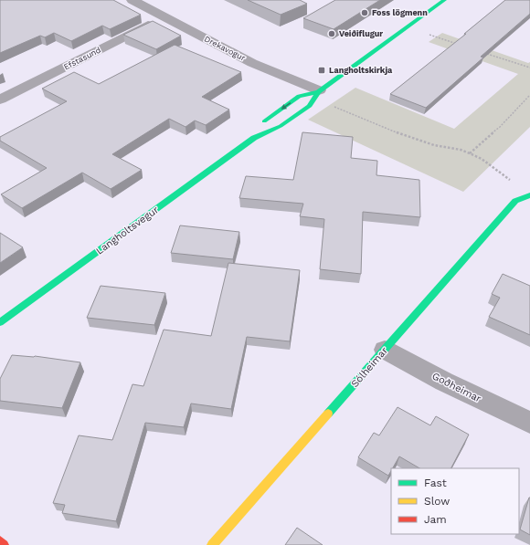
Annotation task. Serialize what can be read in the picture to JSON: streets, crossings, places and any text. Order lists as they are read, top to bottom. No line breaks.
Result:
{"streets":{"street":["Drekavogur","Efstasund","Langholtsvegur","Sólheimar","Goðheimar"]},"crossings":[["Drekavogur","Efstasund"],["Drekavogur","Langholtsvegur"],["Sólheimar","Goðheimar"]],"places":{"other":["Foss lögmenn","Veiðiflugur"],"transit":["Langholtskirkja"]},"legend":["Fast","Slow","Jam"]}
